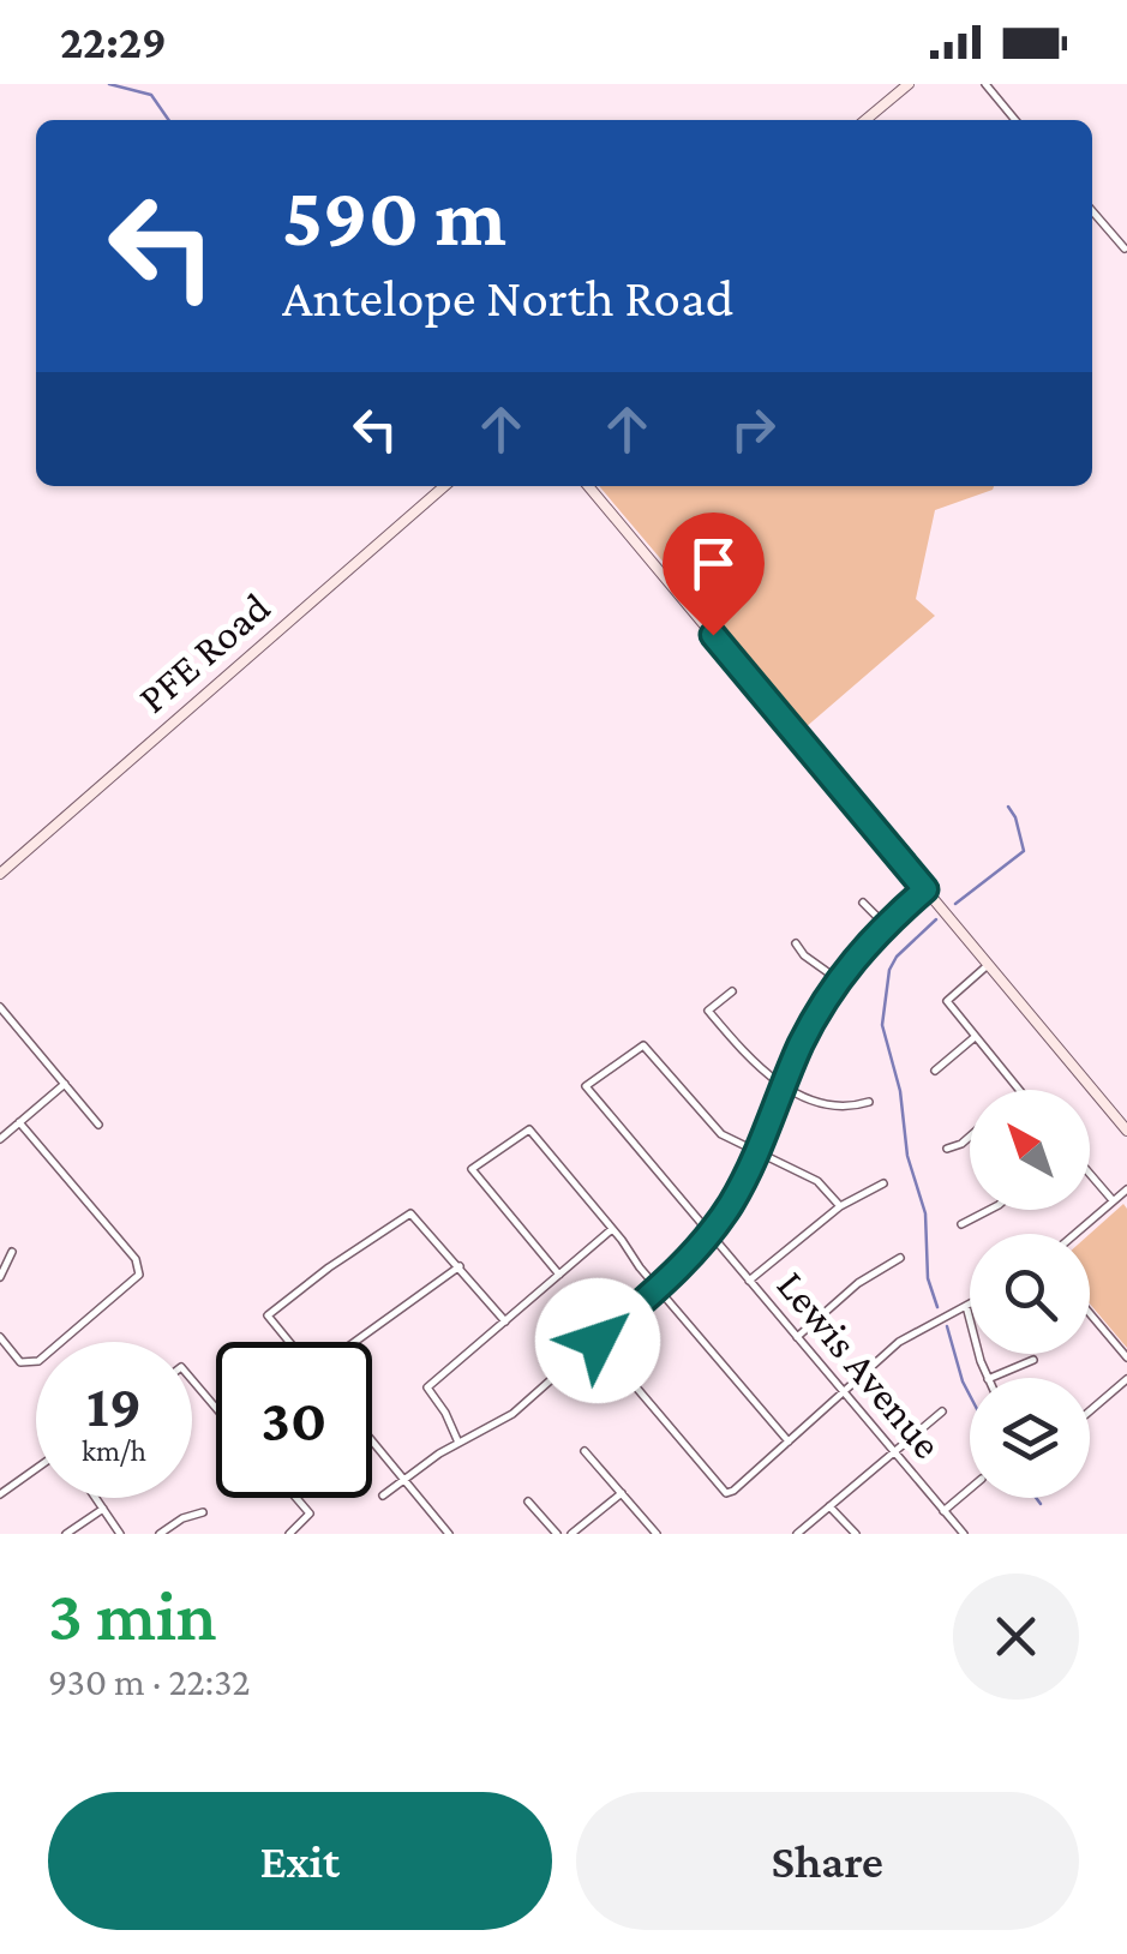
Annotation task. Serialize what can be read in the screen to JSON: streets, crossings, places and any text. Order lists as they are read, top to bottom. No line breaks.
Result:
{"streets":{"main road":["PFE Road"],"street":["Lewis Avenue"]},"north":"top left","page":{"status":"22:29","turn":["590 m","Antelope North Road"],"speed":"19 km/h","limit":"30","heading":["3 min","930 m · 22:32"],"buttons":["Exit","Share"]}}
